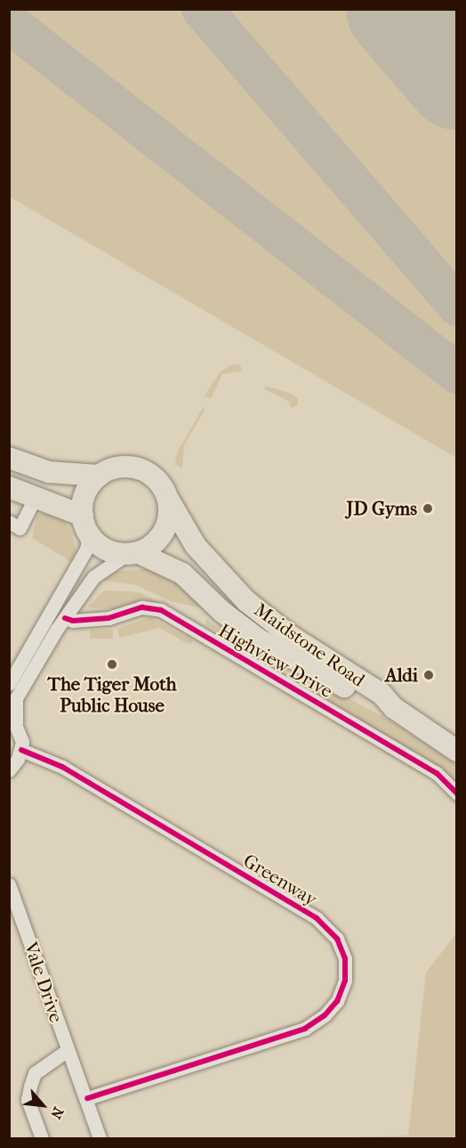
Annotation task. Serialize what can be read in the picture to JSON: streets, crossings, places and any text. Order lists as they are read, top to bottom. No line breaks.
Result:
{"streets":{"main road":["Maidstone Road"],"street":["Highview Drive","Greenway","Vale Drive"]},"crossings":[["Greenway","Vale Drive"]],"places":["JD Gyms","The Tiger Moth Public House","Aldi"],"north":"bottom right"}
